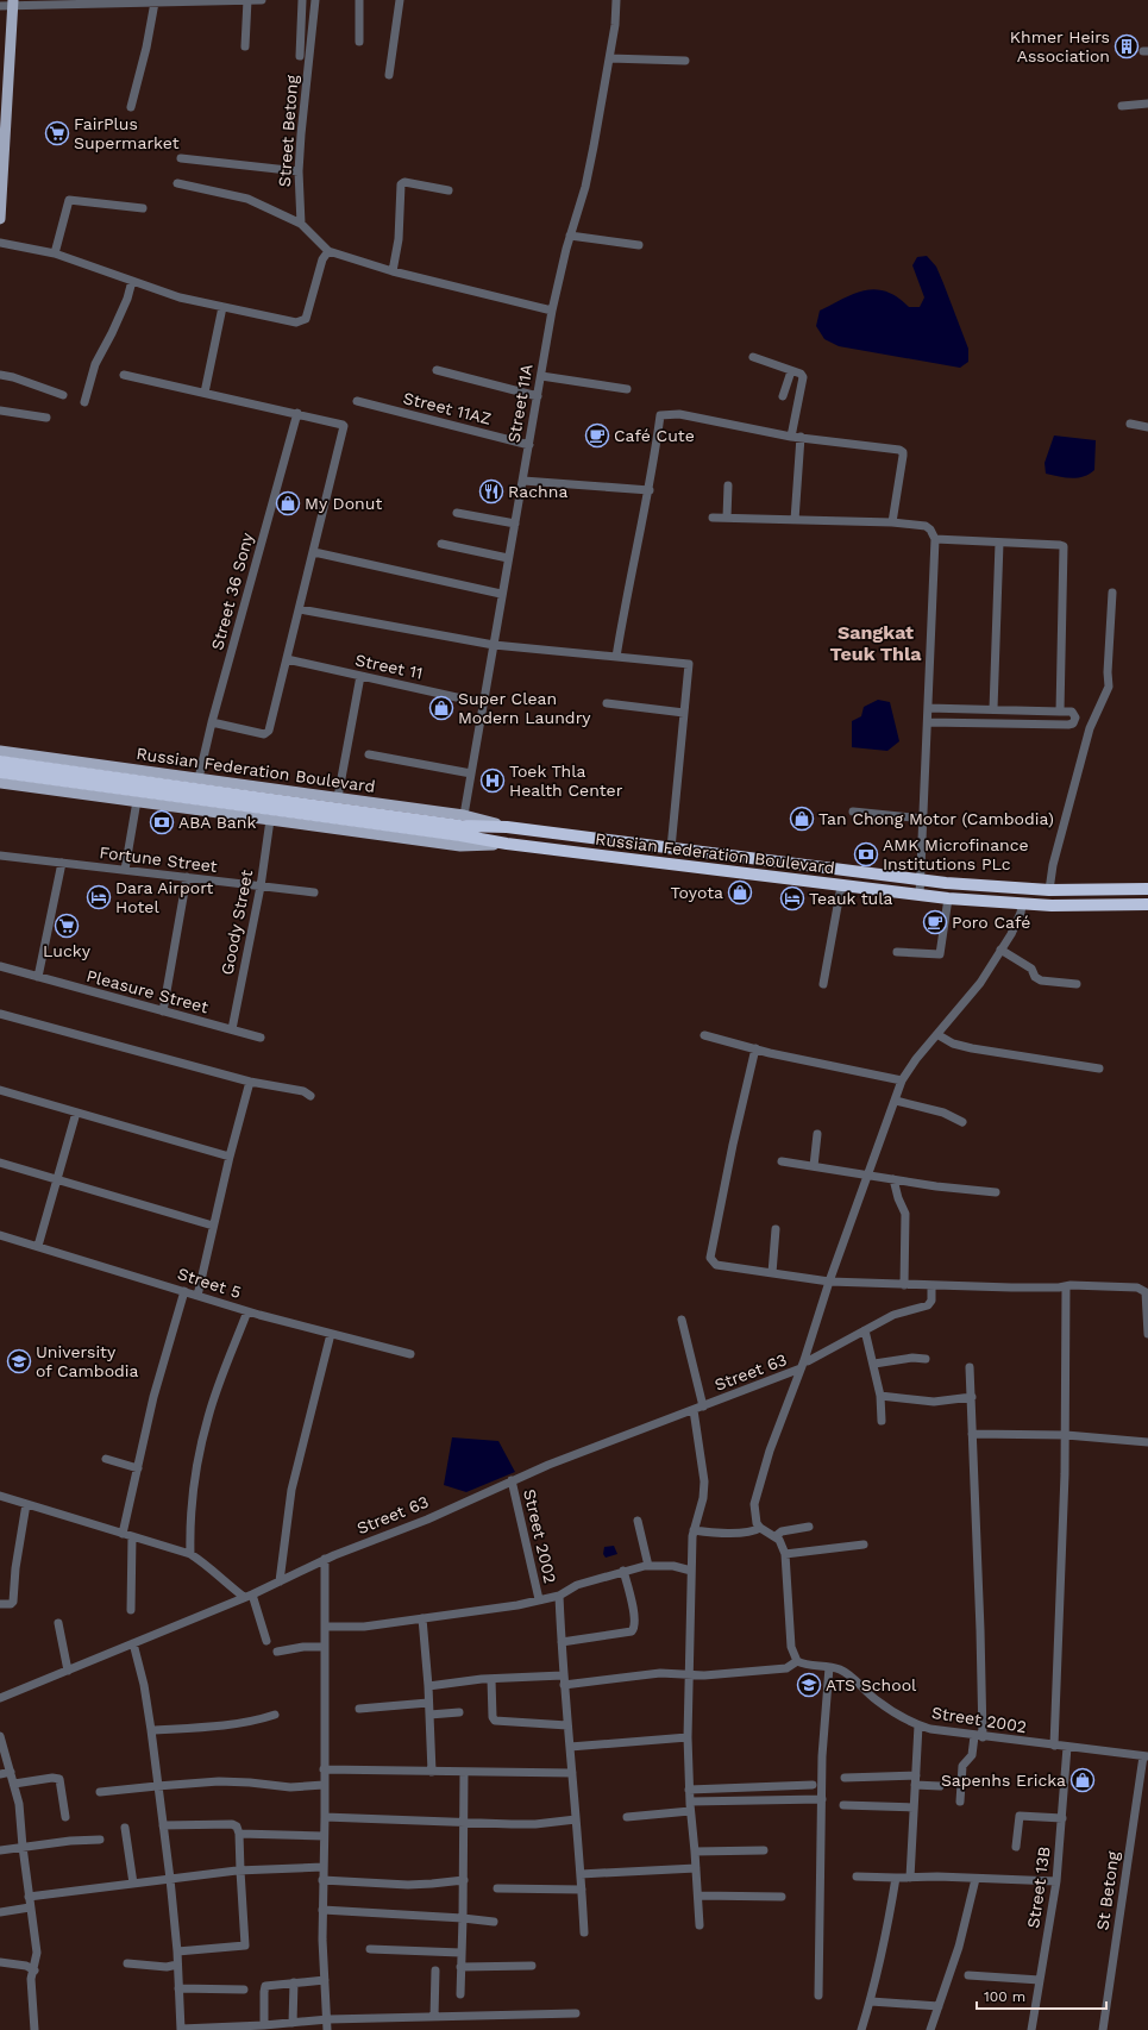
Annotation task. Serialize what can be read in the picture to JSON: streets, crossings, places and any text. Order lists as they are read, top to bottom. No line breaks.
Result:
{"streets":{"highway":["Russian Federation Boulevard"],"street":["Street Betong","Street 11A","Street 11AZ","Street 36 Sony","Street 11","Fortune Street","Goody Street","Pleasure Street","Street 5","Street 63","Street 2002","Street 13B","St Betong"]},"crossings":[["Street 11A","Street 11AZ"],["Street 11A","Street 11"],["Street 11A","Russian Federation Boulevard"],["Street 36 Sony","Russian Federation Boulevard"],["Russian Federation Boulevard","Goody Street"],["Fortune Street","Goody Street"],["Goody Street","Pleasure Street"],["Street 63","Street 2002"],["Street 2002","Street 13B"],["Street 2002","St Betong"]],"districts":["Sangkat Teuk Thla"],"places":{"building":["Khmer Heirs Association"],"supermarket":["FairPlus Supermarket","Lucky"],"cafe":["Café Cute","Poro Café"],"restaurant":["Rachna"],"shop":["My Donut","Super Clean Modern Laundry","Tan Chong Motor (Cambodia)","Toyota","Sapenhs Ericka"],"hospital":["Toek Thla Health Center"],"bank":["ABA Bank","AMK Microfinance Institutions PLc"],"hotel":["Dara Airport Hotel","Teauk tula"],"school or university":["University of Cambodia","ATS School"]},"scale_bar":"100 m"}
